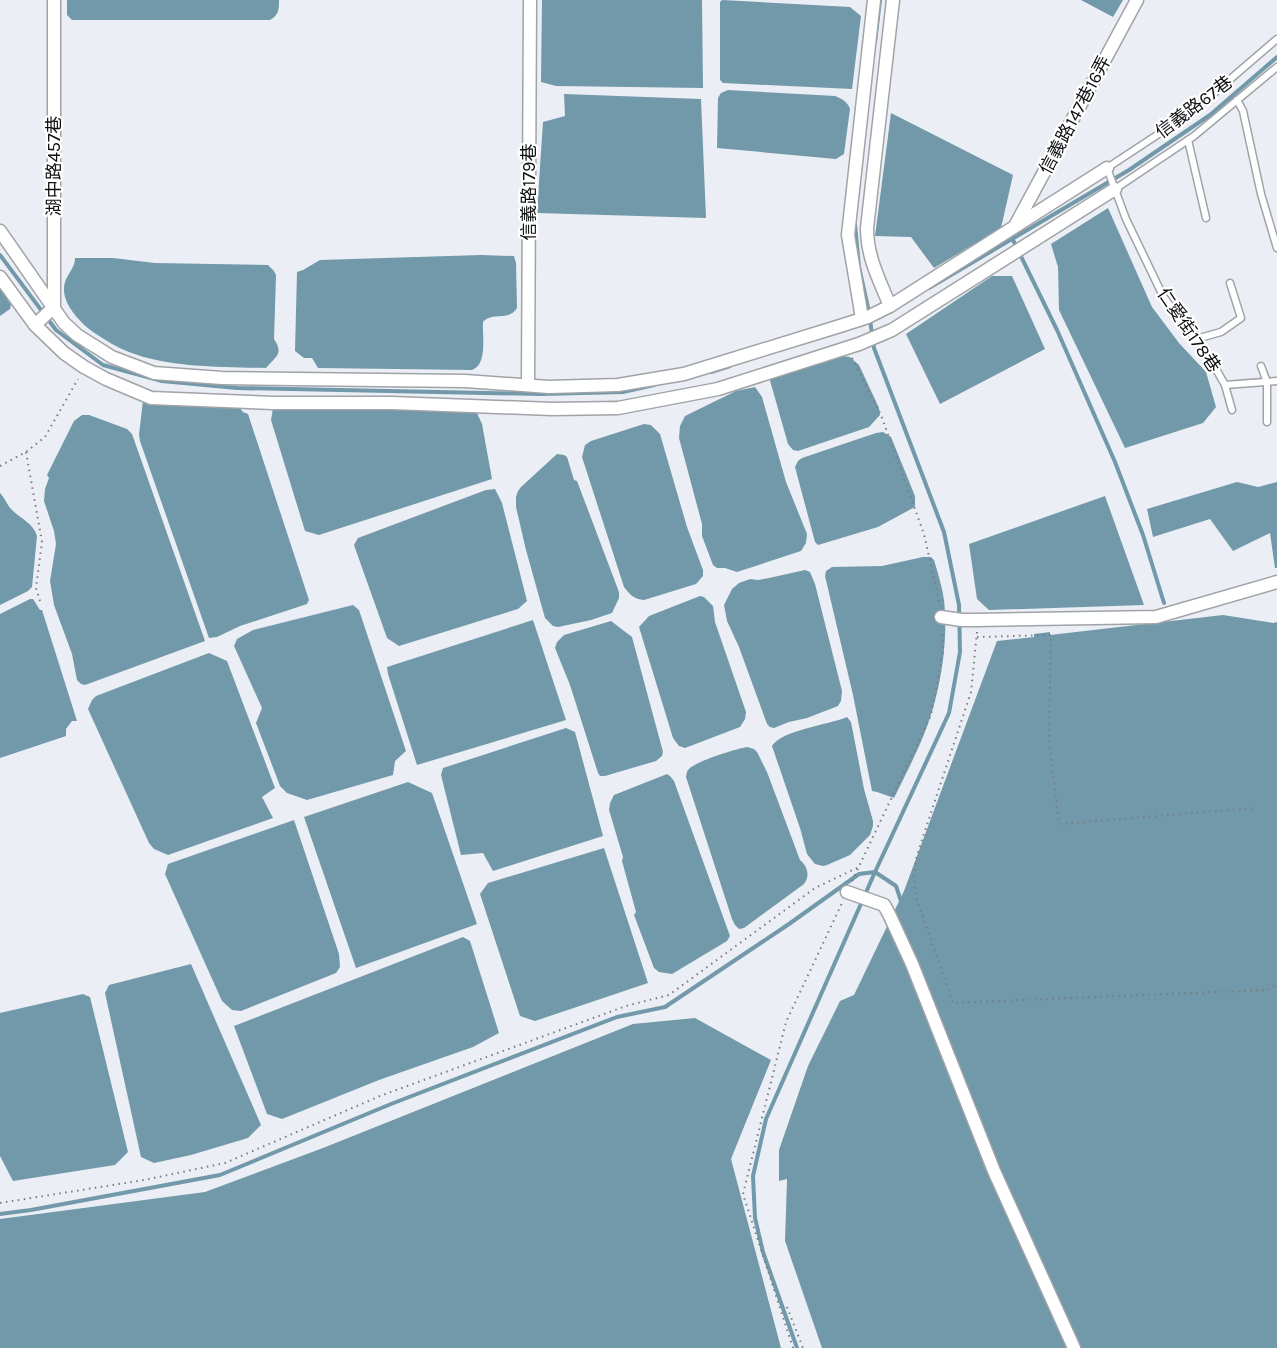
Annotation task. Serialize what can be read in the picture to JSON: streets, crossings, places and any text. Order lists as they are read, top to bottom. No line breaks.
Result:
{"streets":{"street":["信義路147巷16弄","湖中路457巷","信義路179巷"],"lane":["信義路67巷","仁愛街178巷"]},"crossings":[["信義路67巷","仁愛街178巷"]]}
